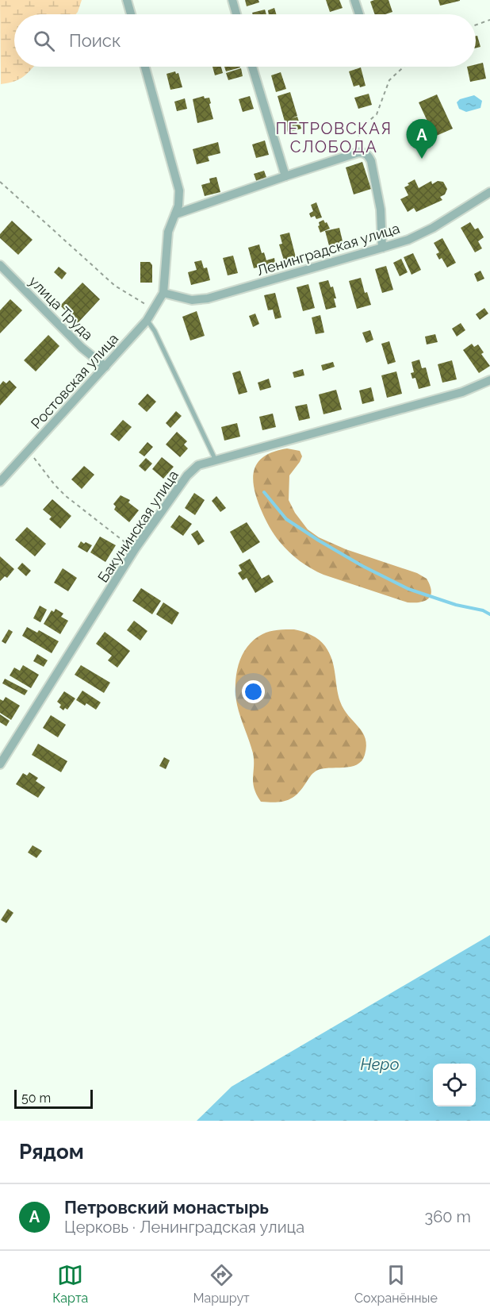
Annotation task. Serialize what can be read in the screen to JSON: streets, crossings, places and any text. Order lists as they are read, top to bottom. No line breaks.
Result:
{"streets":{"street":["Ленинградская улица","улица Труда","Ростовская улица","Бакунинская улица"]},"crossings":[["Ленинградская улица","Ростовская улица"],["улица Труда","Ростовская улица"]],"districts":["ПЕТРОВСКАЯ СЛОБОДА"],"water":["Неро"],"scale_bar":"50 m","page":{"search":"Поиск","pins":"A","scale":"50 m","heading":"Рядом","list":[{"mark":"A","name":"Петровский монастырь","note":"Церковь · Ленинградская улица","value":"360 m"}],"nav":["Карта","Маршрут","Сохранённые"]}}
